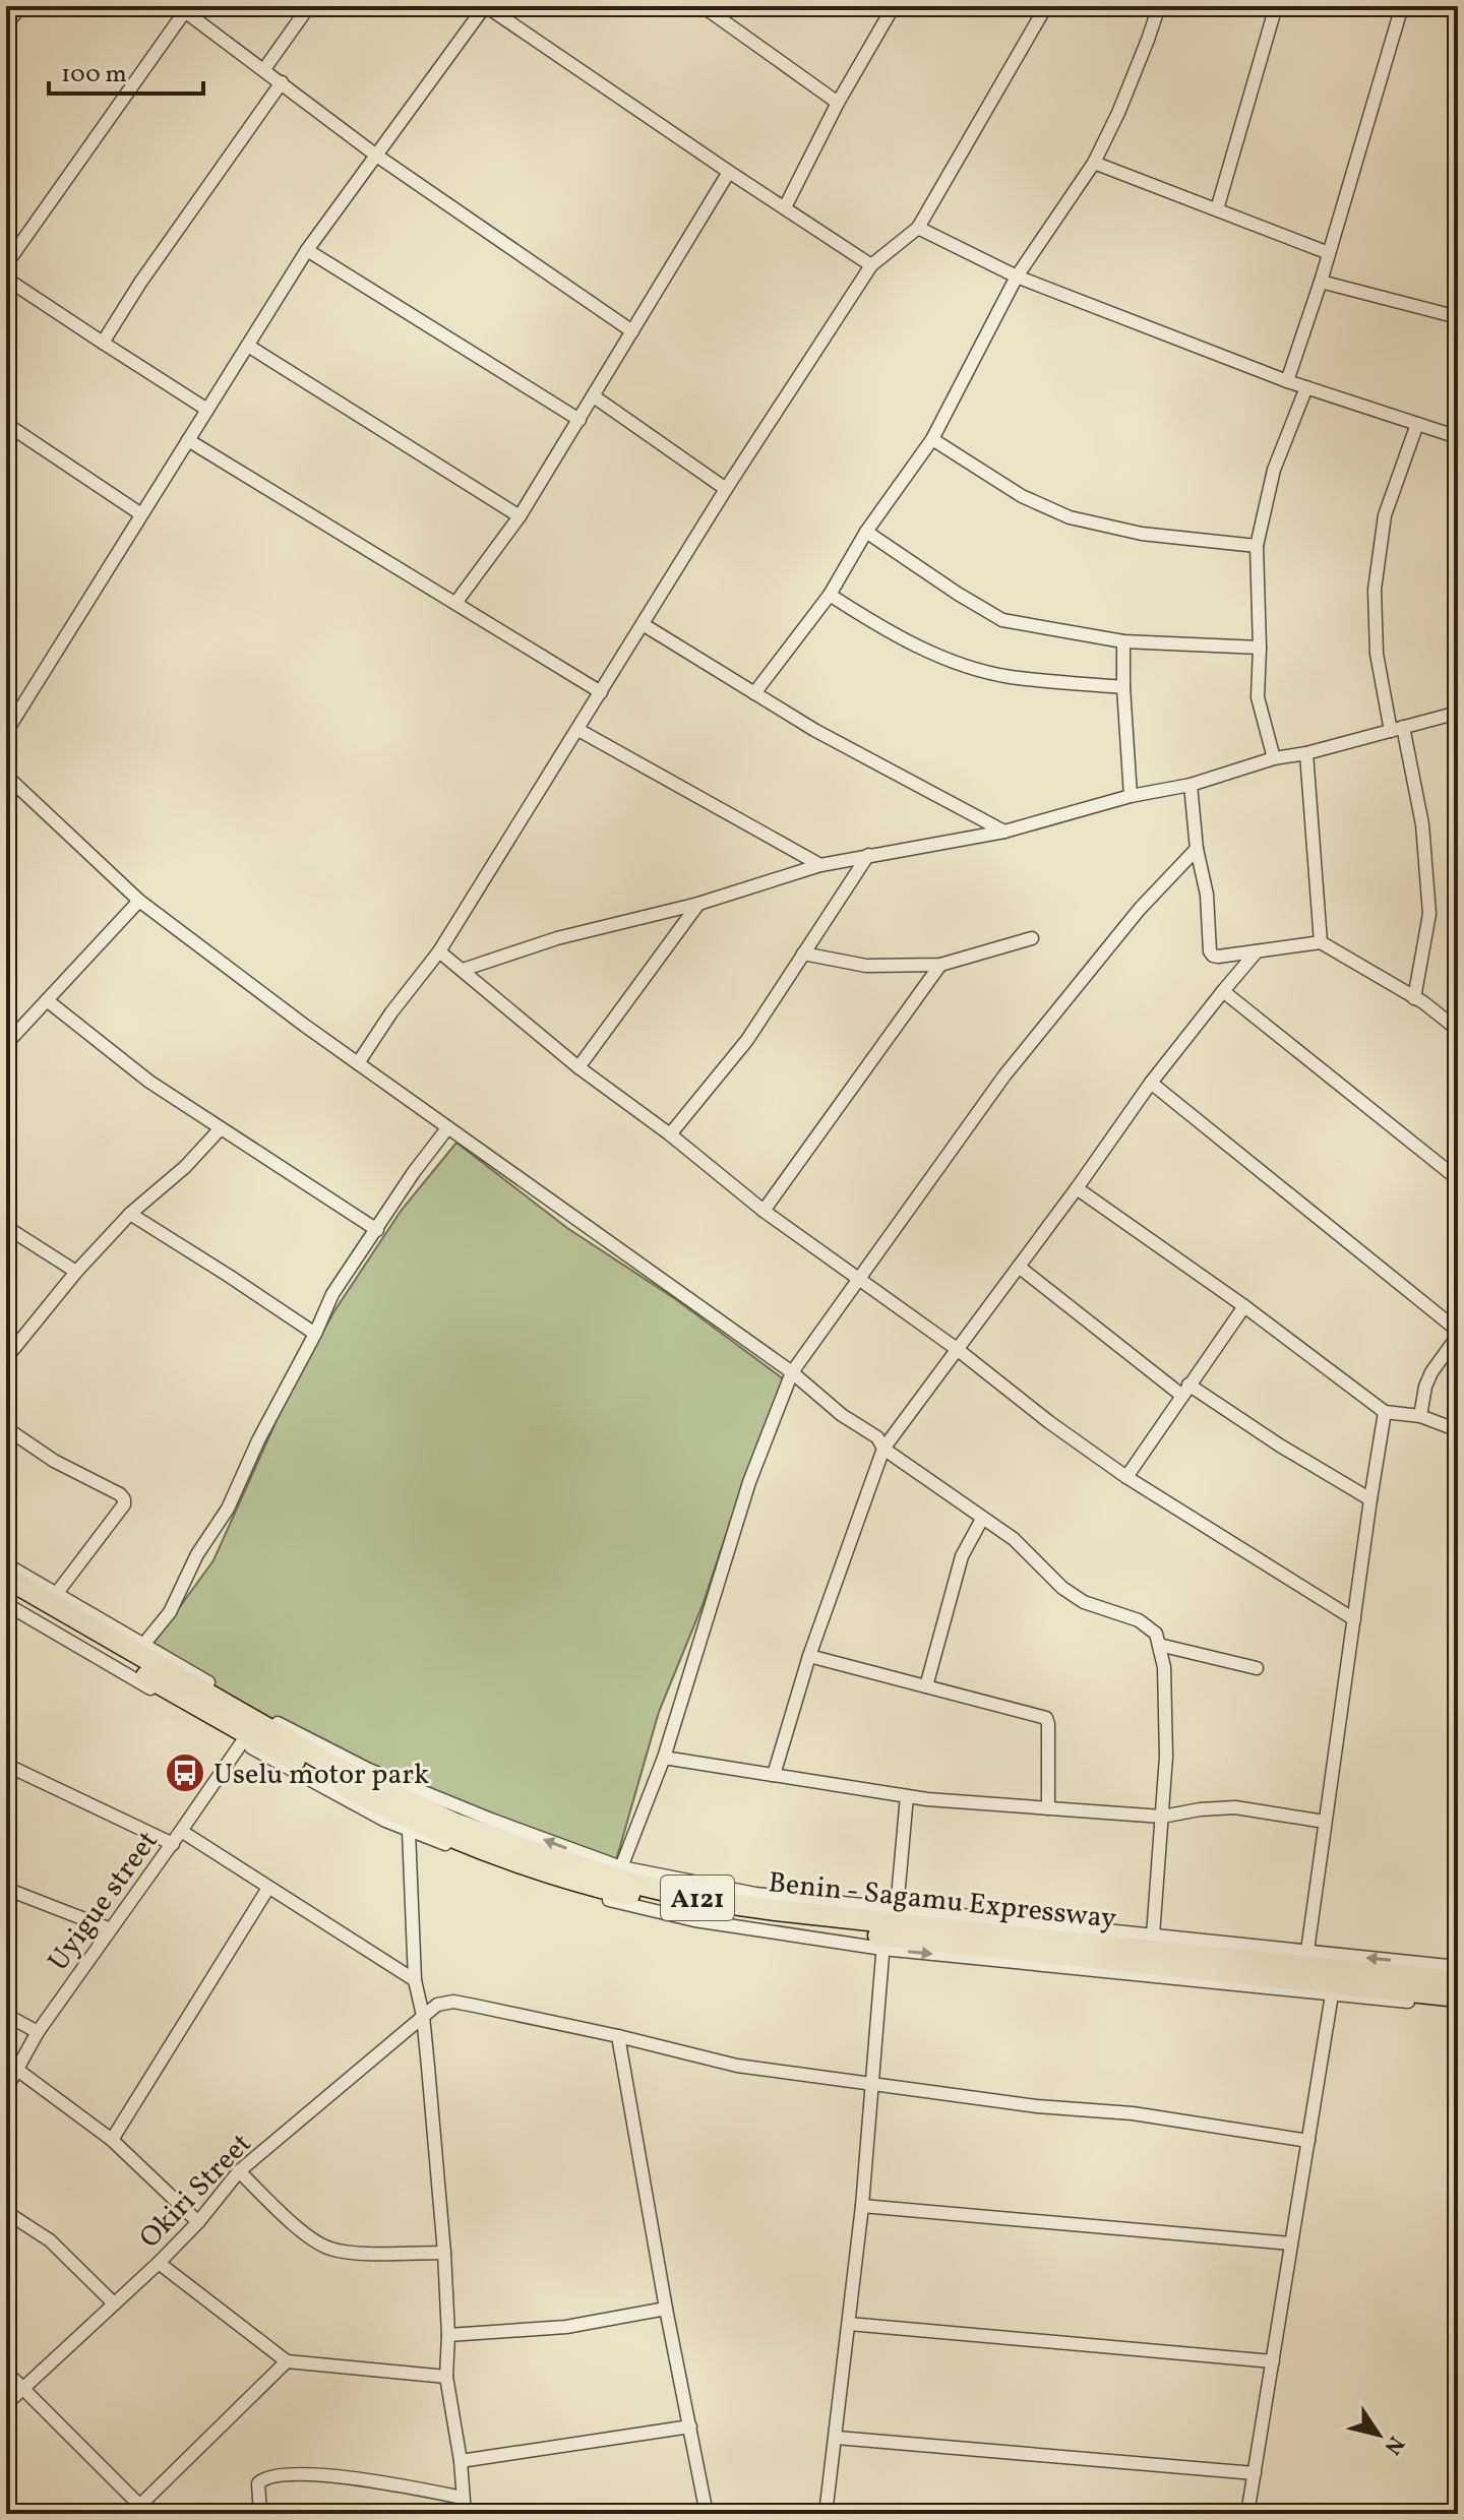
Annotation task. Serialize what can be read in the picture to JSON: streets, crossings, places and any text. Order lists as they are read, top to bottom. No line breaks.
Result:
{"streets":{"highway":["A121","Benin - Sagamu Expressway"],"street":["Uyigue street","Okiri Street"]},"crossings":[["A121","Benin - Sagamu Expressway"]],"places":{"bus stop":["Uselu motor park"]},"scale_bar":"100 m","north":"bottom right"}
